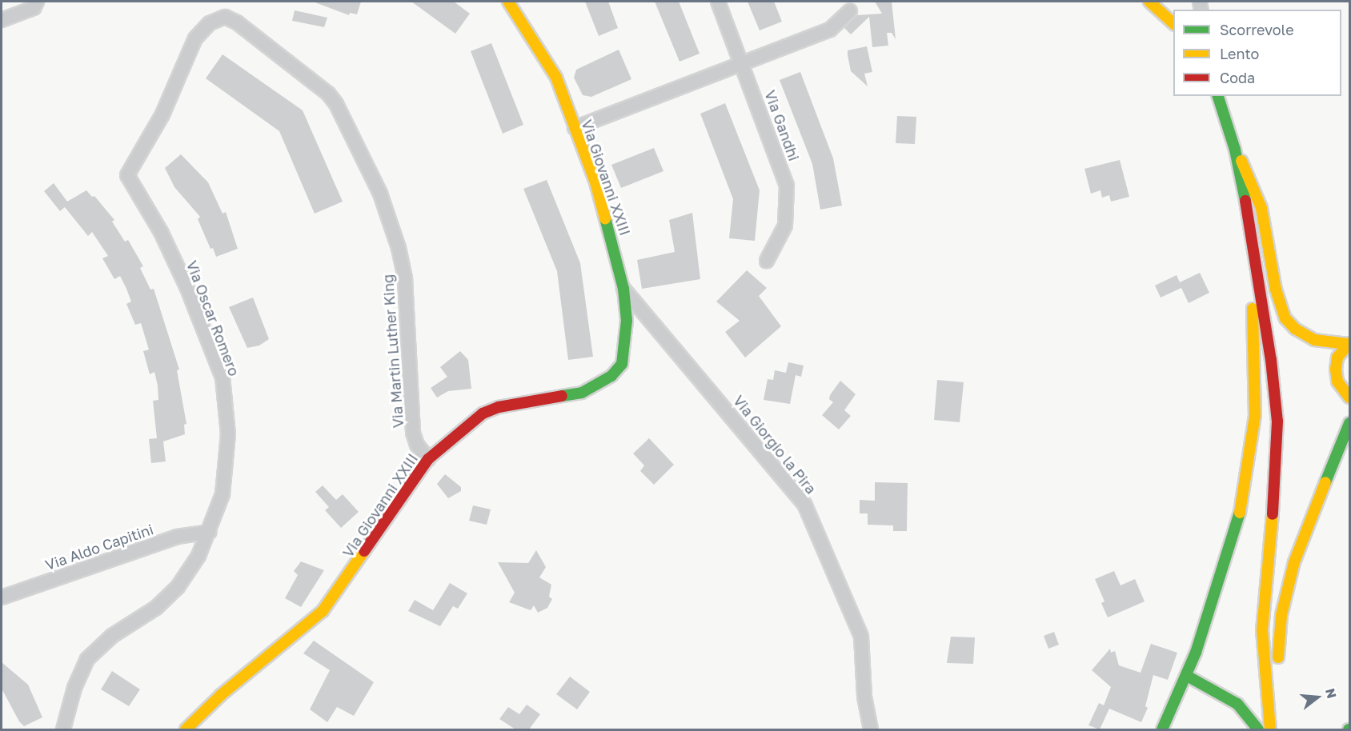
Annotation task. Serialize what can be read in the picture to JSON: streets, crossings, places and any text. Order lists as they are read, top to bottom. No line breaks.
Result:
{"streets":{"main road":["Via Giovanni XXIII"],"street":["Via Gandhi","Via Oscar Romero","Via Martin Luther King","Via Giorgio la Pira","Via Aldo Capitini"]},"crossings":[["Via Giovanni XXIII","Via Martin Luther King"],["Via Giovanni XXIII","Via Giorgio la Pira"],["Via Oscar Romero","Via Martin Luther King"],["Via Oscar Romero","Via Aldo Capitini"]],"legend":["Scorrevole","Lento","Coda"],"north":"right"}
